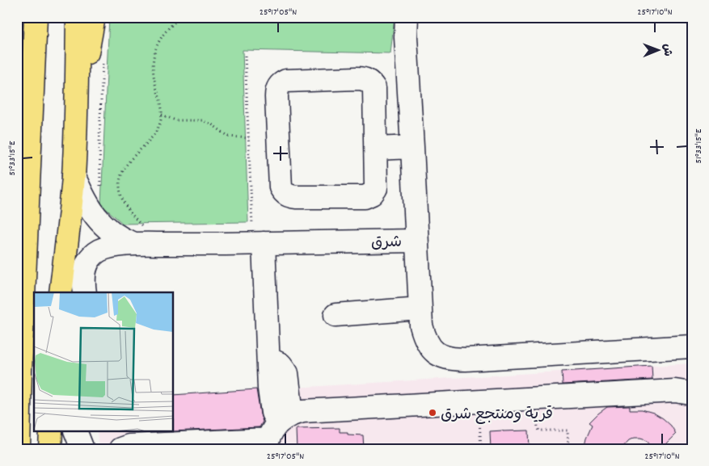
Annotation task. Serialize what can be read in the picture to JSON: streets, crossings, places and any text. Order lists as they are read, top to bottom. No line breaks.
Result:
{"streets":{"street":["شرق"]},"places":["قرية ومنتجع شرق"],"north":"right","coordinates":["25°17'05\"N","25°17'10\"N","51°33'15\"E"]}
